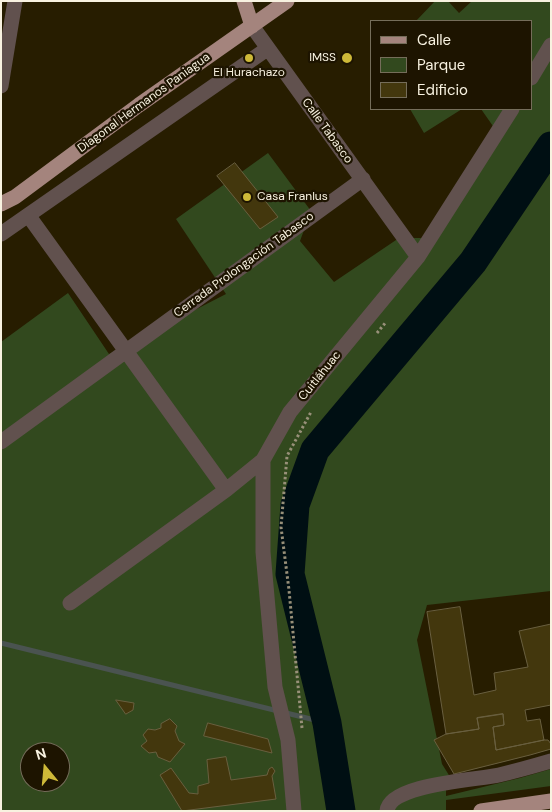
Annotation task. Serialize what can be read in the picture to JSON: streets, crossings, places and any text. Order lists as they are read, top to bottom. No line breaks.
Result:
{"streets":{"main road":["Diagonal Hermanos Paniagua","Calle Tabasco"],"street":["Cerrada Prolongación Tabasco","Cuitláhuac"]},"crossings":[["Diagonal Hermanos Paniagua","Calle Tabasco"],["Calle Tabasco","Cerrada Prolongación Tabasco"],["Calle Tabasco","Cuitláhuac"]],"places":["El Hurachazo","IMSS","Casa Franlus"],"legend":["Calle","Parque","Edificio"],"north":"top"}
